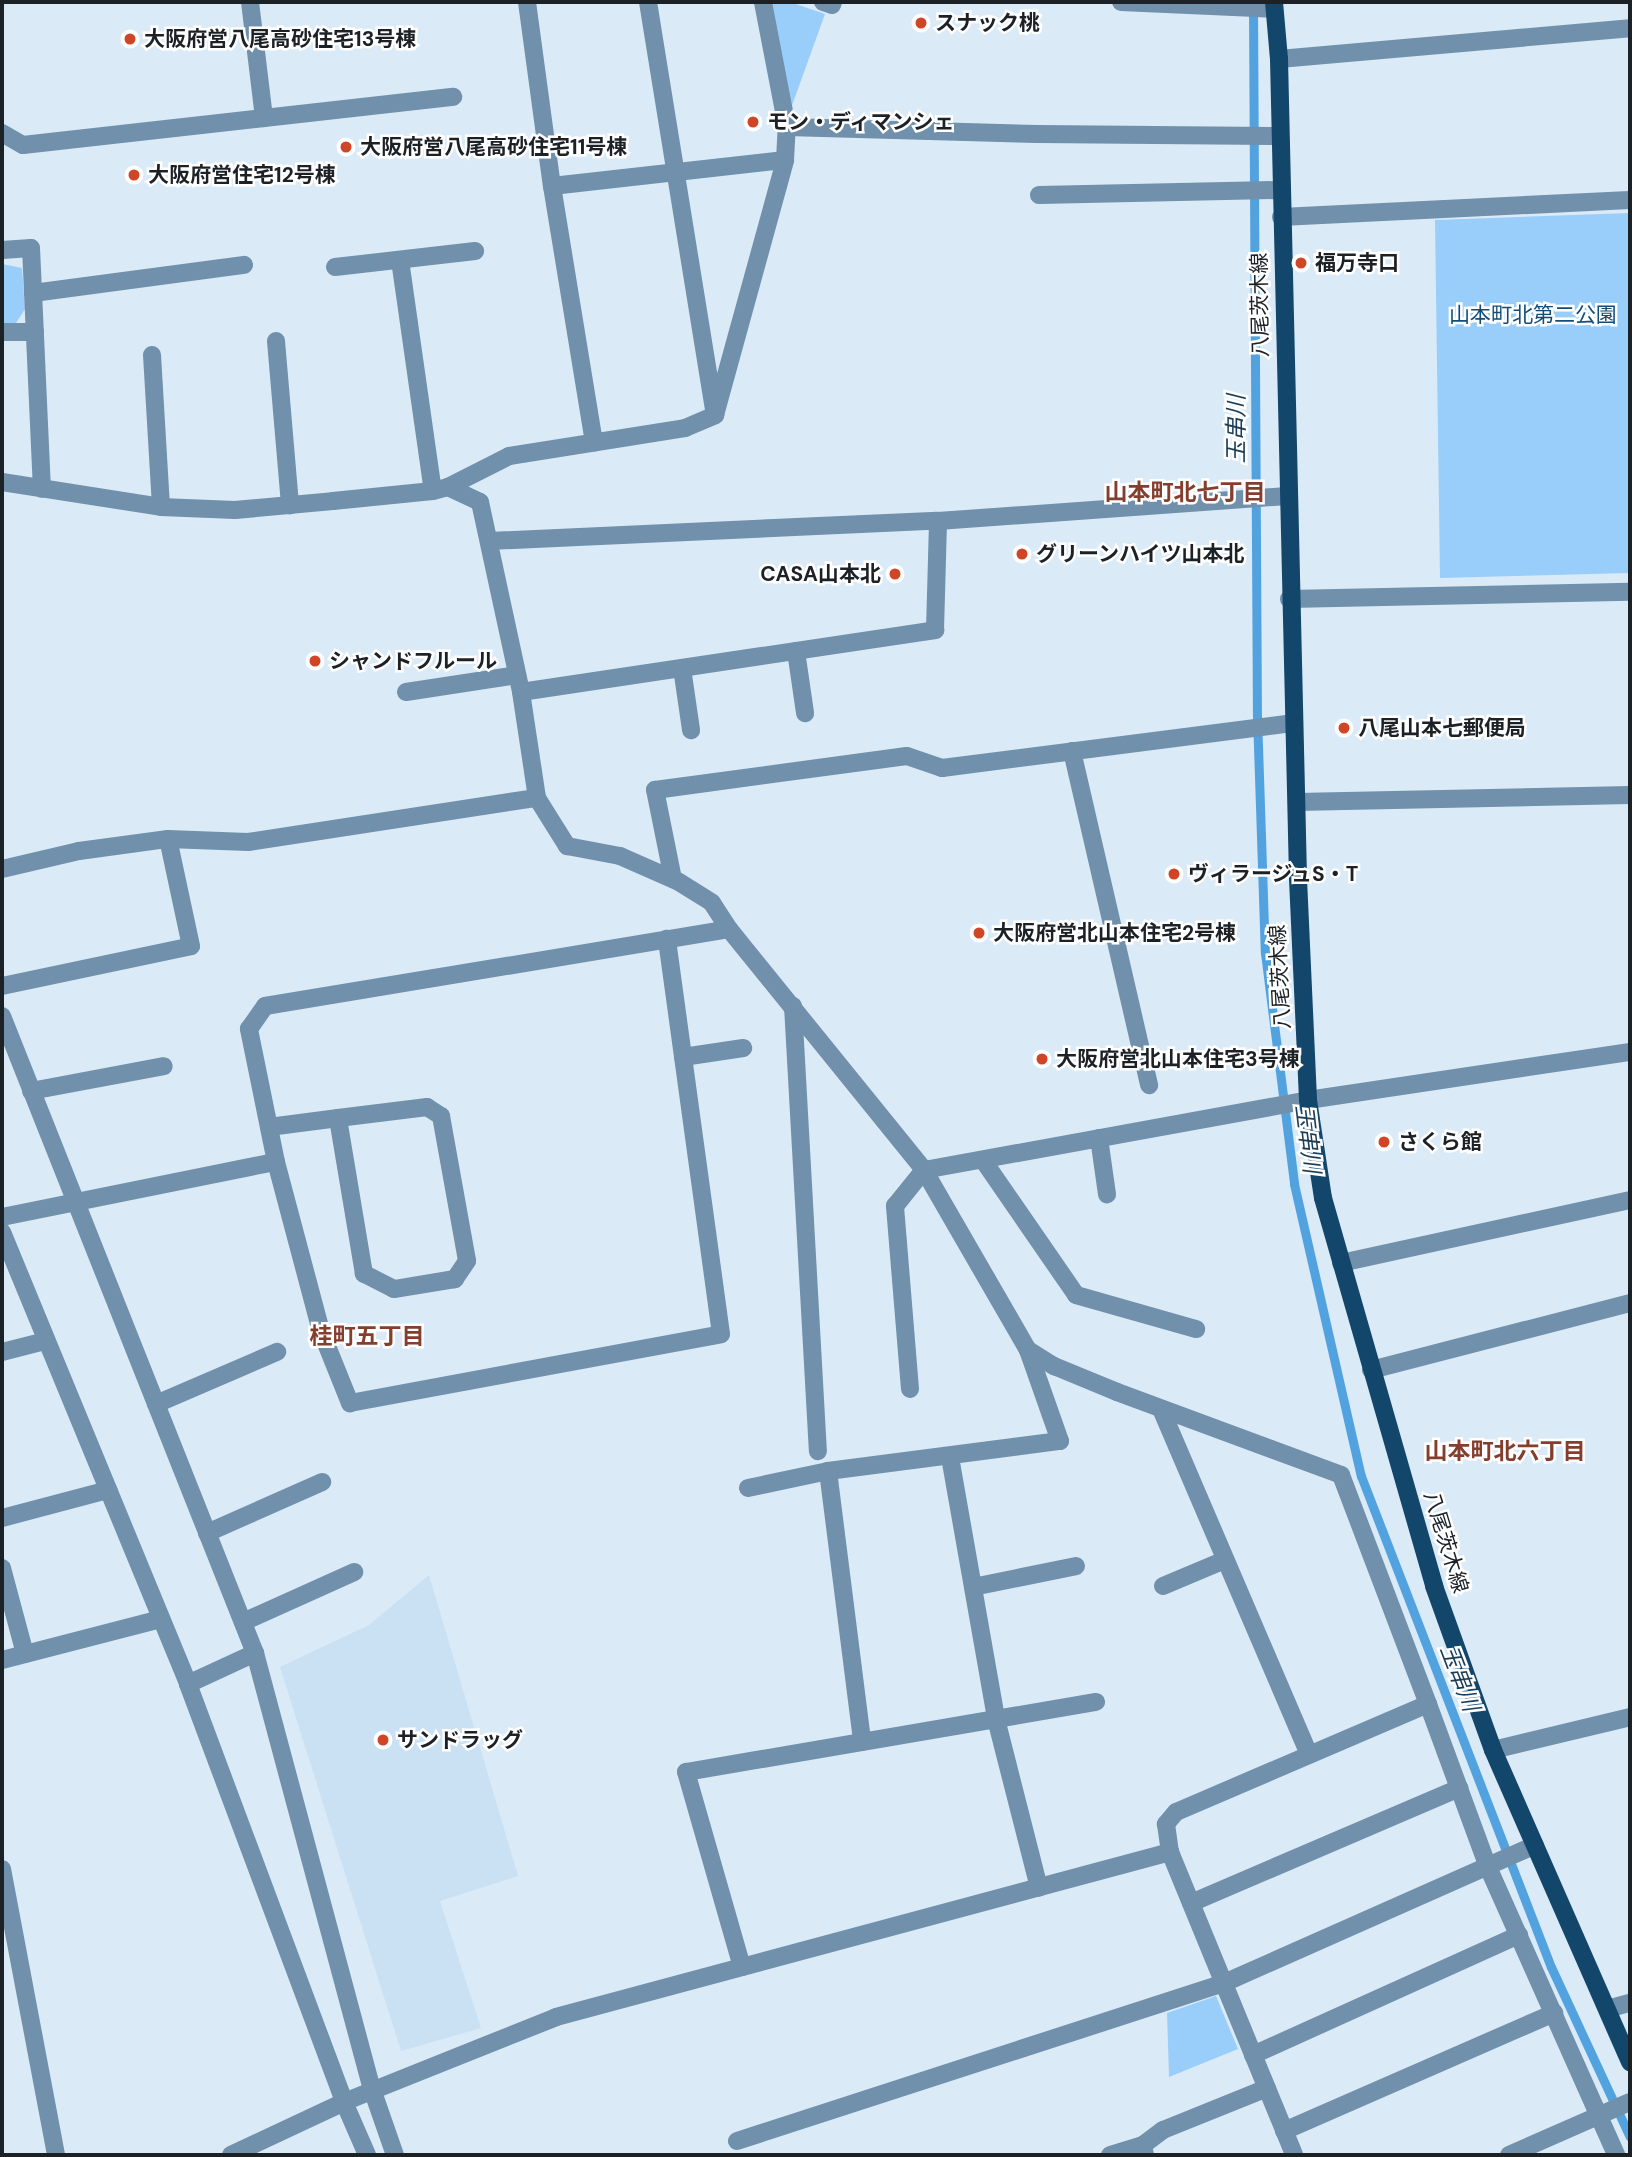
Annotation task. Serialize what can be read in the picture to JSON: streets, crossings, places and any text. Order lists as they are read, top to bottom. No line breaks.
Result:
{"streets":{"main road":["八尾茨木線"]},"districts":["山本町北七丁目","桂町五丁目","山本町北六丁目"],"water":["玉串川"],"parks":["山本町北第二公園"],"places":["スナック桃","大阪府営八尾高砂住宅13号棟","モン・ディマンシェ","大阪府営八尾高砂住宅11号棟","大阪府営住宅12号棟","福万寺口","グリーンハイツ山本北","CASA山本北","シャンドフルール","八尾山本七郵便局","ヴィラージュS・T","大阪府営北山本住宅2号棟","大阪府営北山本住宅3号棟","さくら館","サンドラッグ"]}
